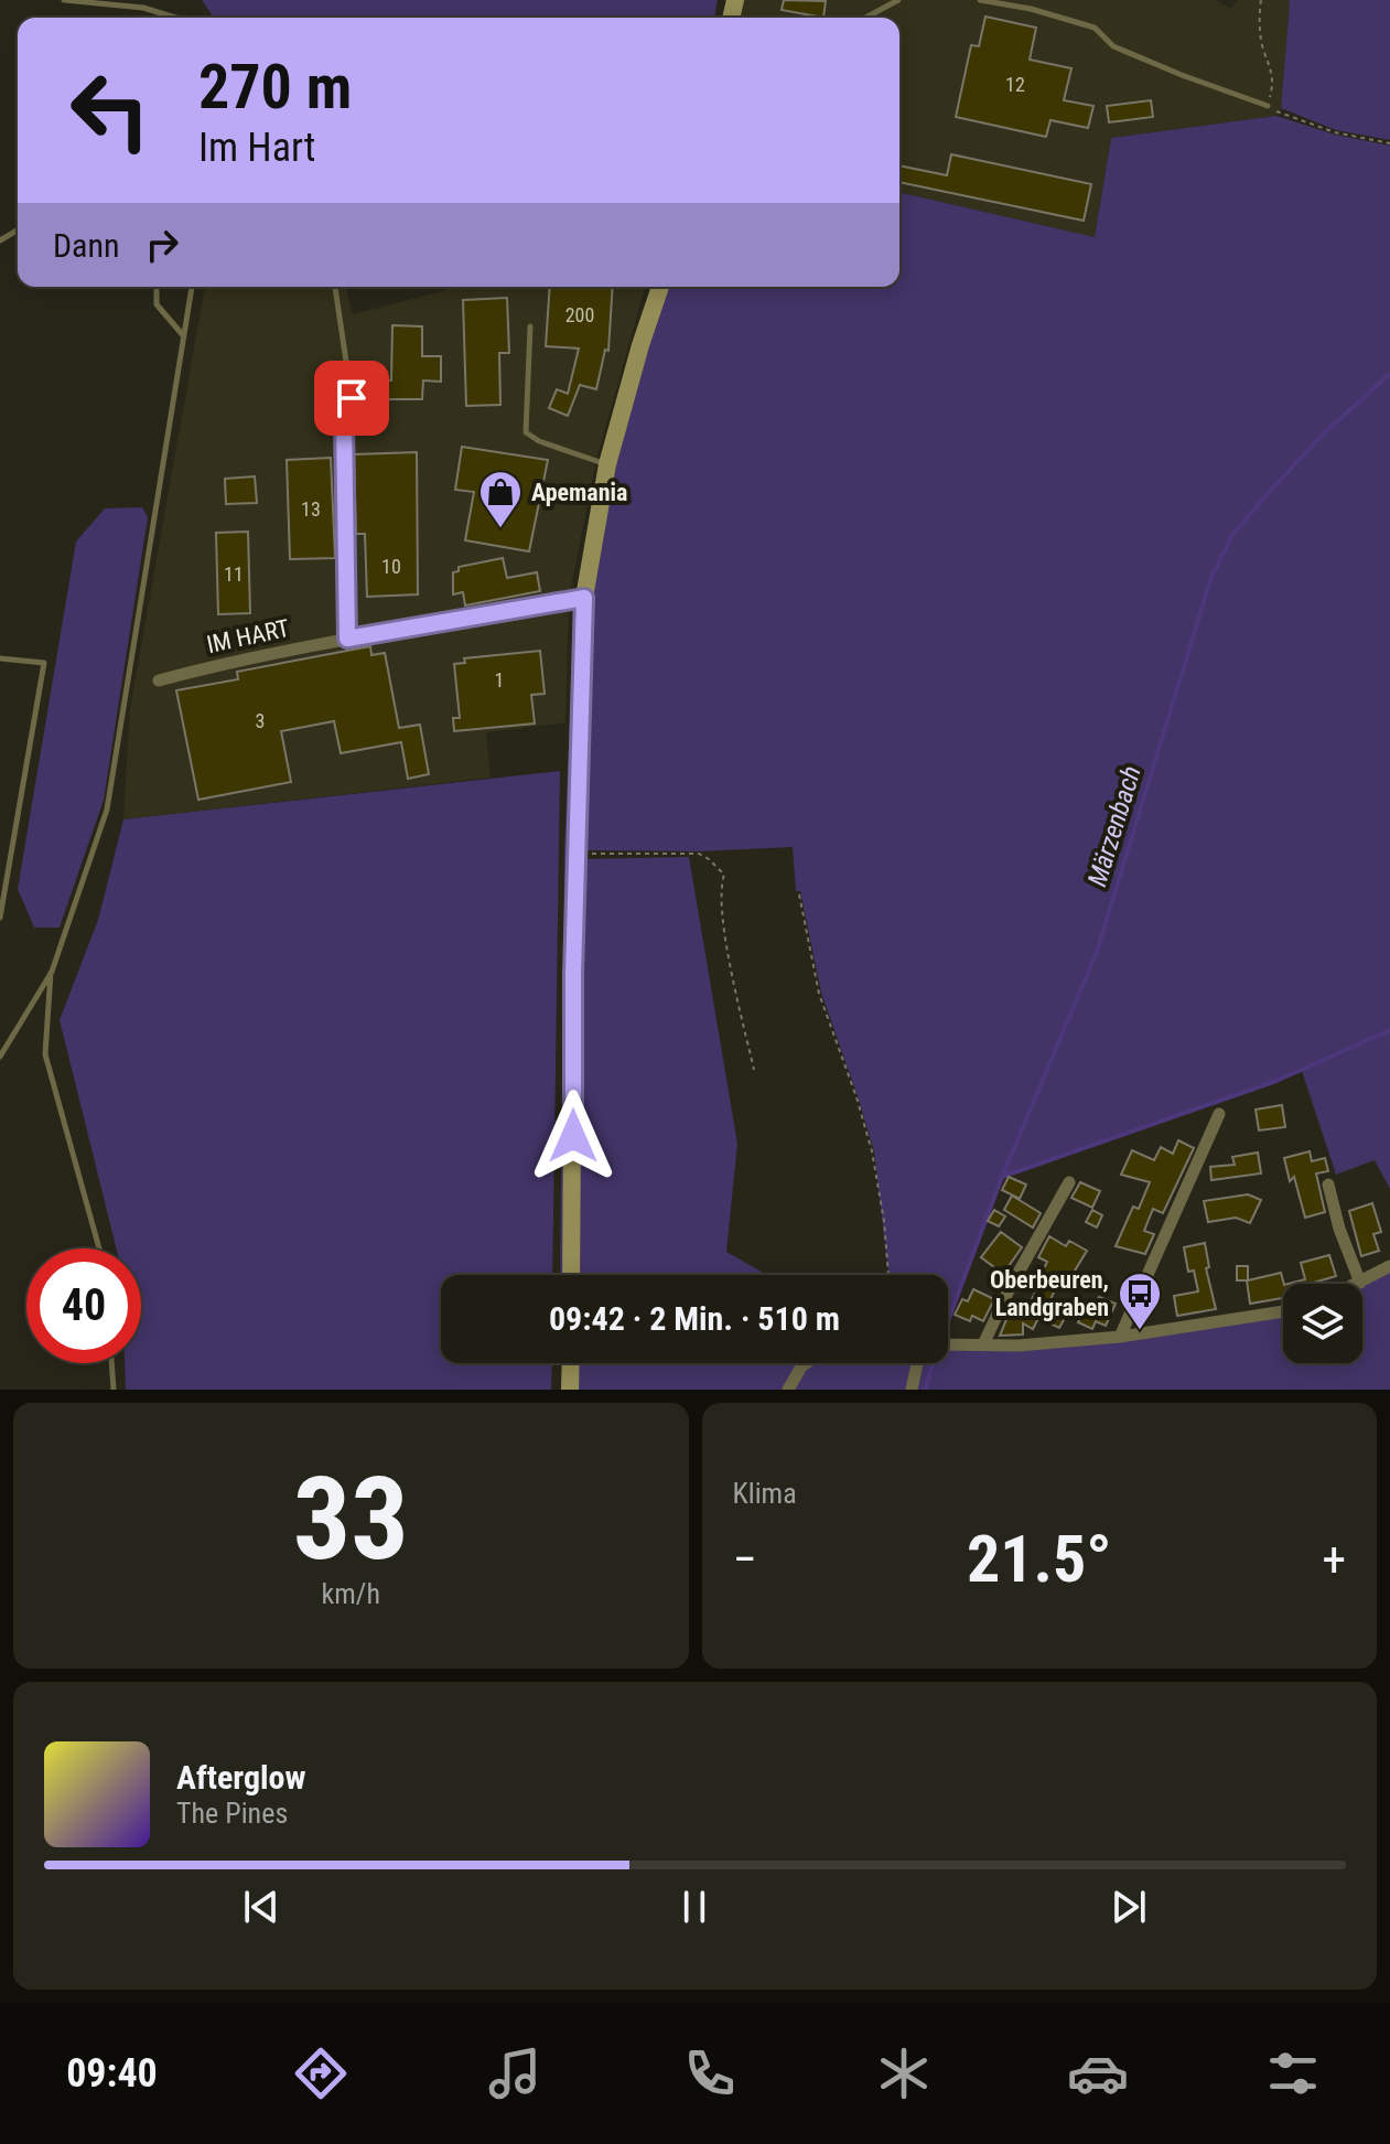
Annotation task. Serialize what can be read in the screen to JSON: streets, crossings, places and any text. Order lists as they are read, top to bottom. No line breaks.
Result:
{"streets":{"street":["IM HART"]},"water":["Märzenbach"],"places":{"shop":["Apemania"],"bus stop":["Oberbeuren, Landgraben"]},"house_numbers":["12","200","13","10","11","1","3"],"page":{"turn":["270 m","Im Hart"],"then":"Dann","limit":"40","trip":"09:42 · 2 Min. · 510 m","tile":[["33","km/h"],"Klima"],"heat":["−","21.5°","+"],"song":["Afterglow","The Pines"],"tabs":"09:40"}}
